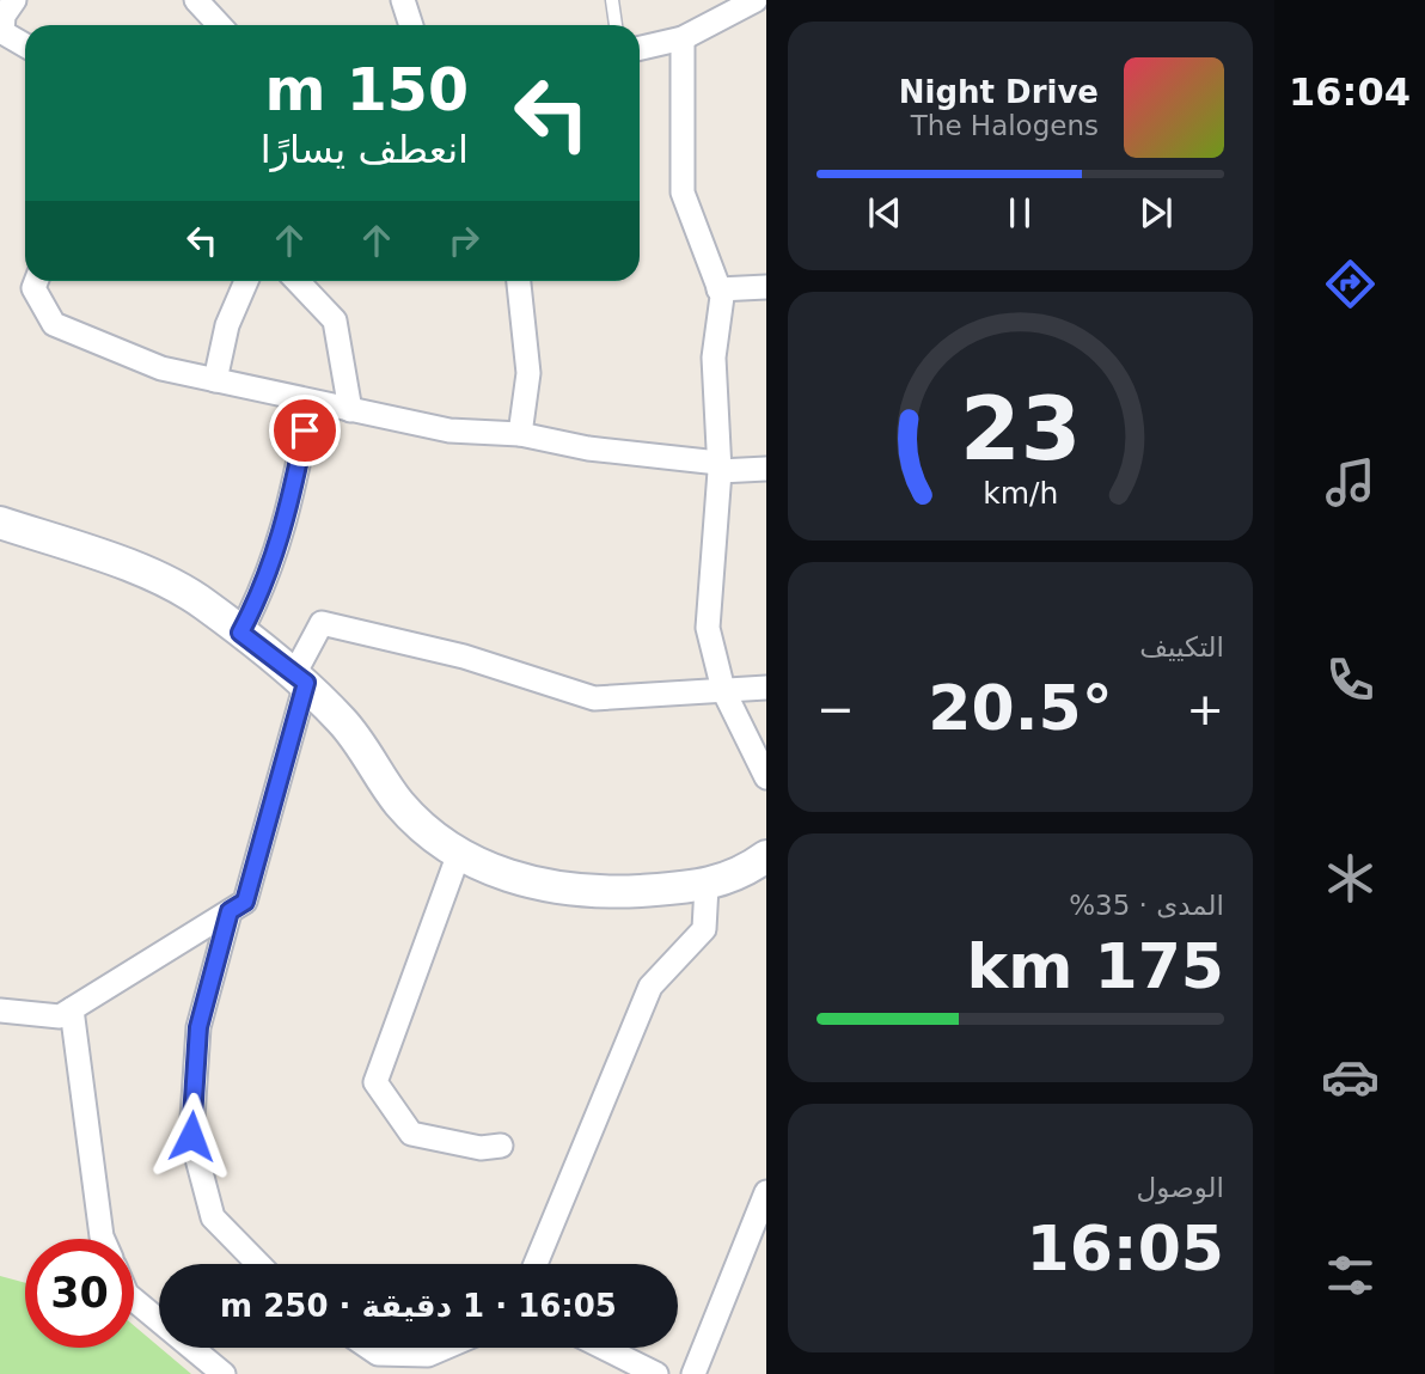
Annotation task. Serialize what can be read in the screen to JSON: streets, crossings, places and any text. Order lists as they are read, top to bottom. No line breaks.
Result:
{"page":{"tabs":"16:04","turn":["150 m","انعطف يسارًا"],"song":["Night Drive","The Halogens"],"tile":["التكييف",["المدى · 35%","175 km"],["الوصول","16:05"]],"heat":["−","20.5°","+"],"limit":"30","trip":"16:05 · 1 دقيقة · 250 m","gauge":["23","km/h"]}}
